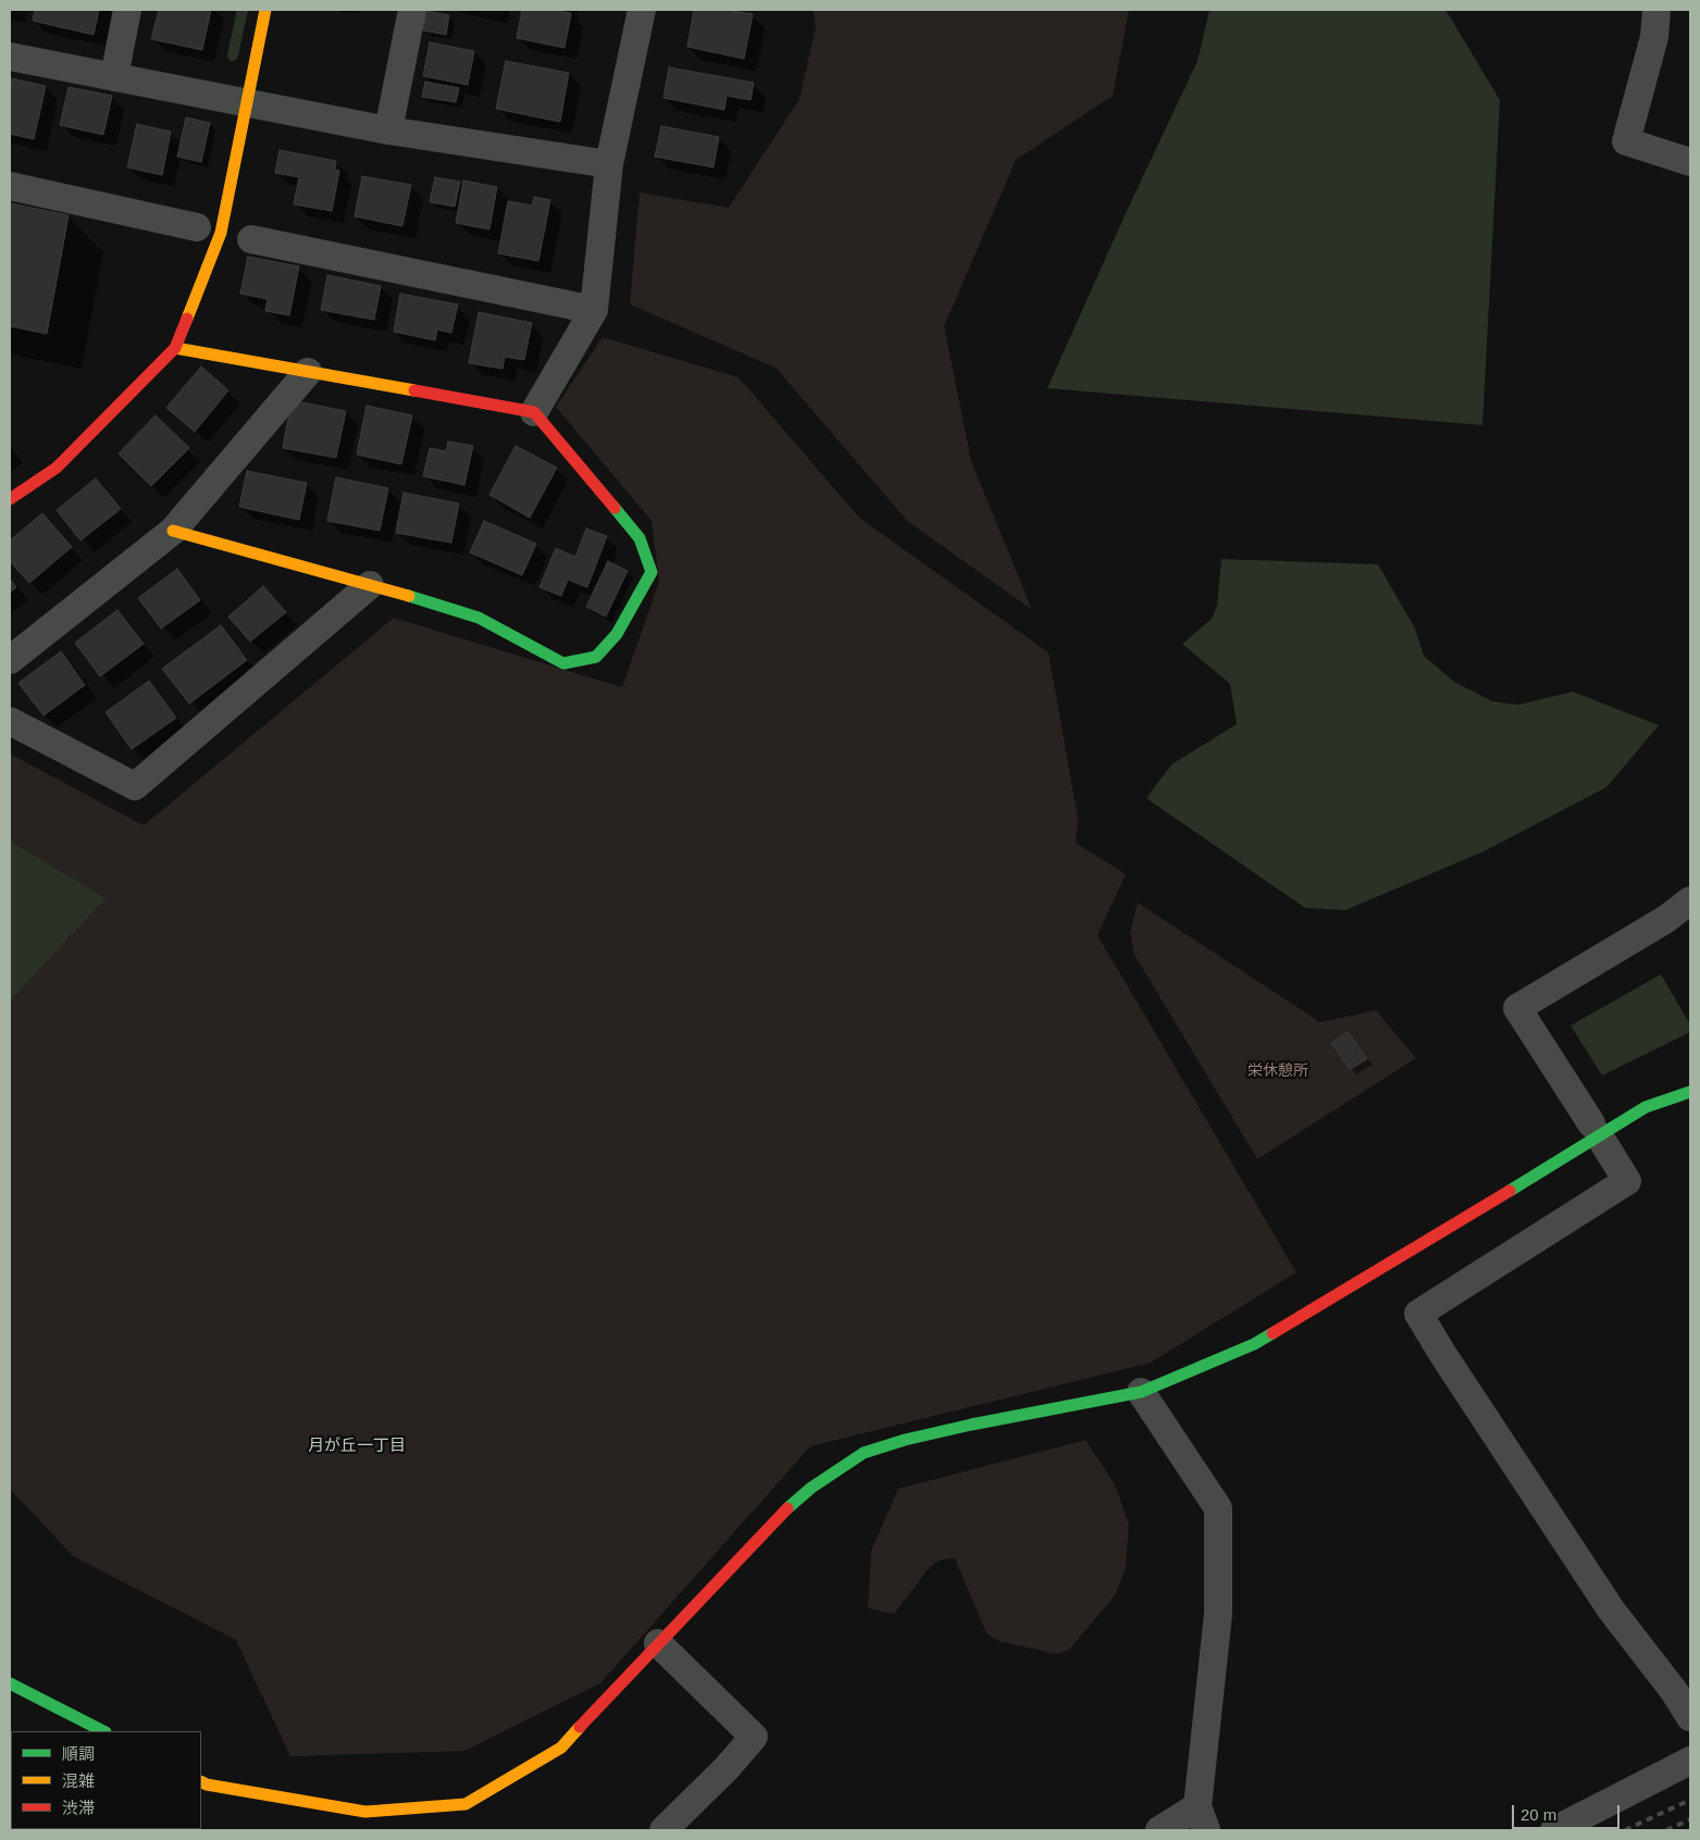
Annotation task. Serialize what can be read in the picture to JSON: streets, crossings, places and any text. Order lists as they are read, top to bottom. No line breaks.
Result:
{"districts":["月が丘一丁目"],"parks":["栄休憩所"],"legend":["順調","混雑","渋滞"],"scale_bar":"20 m"}
